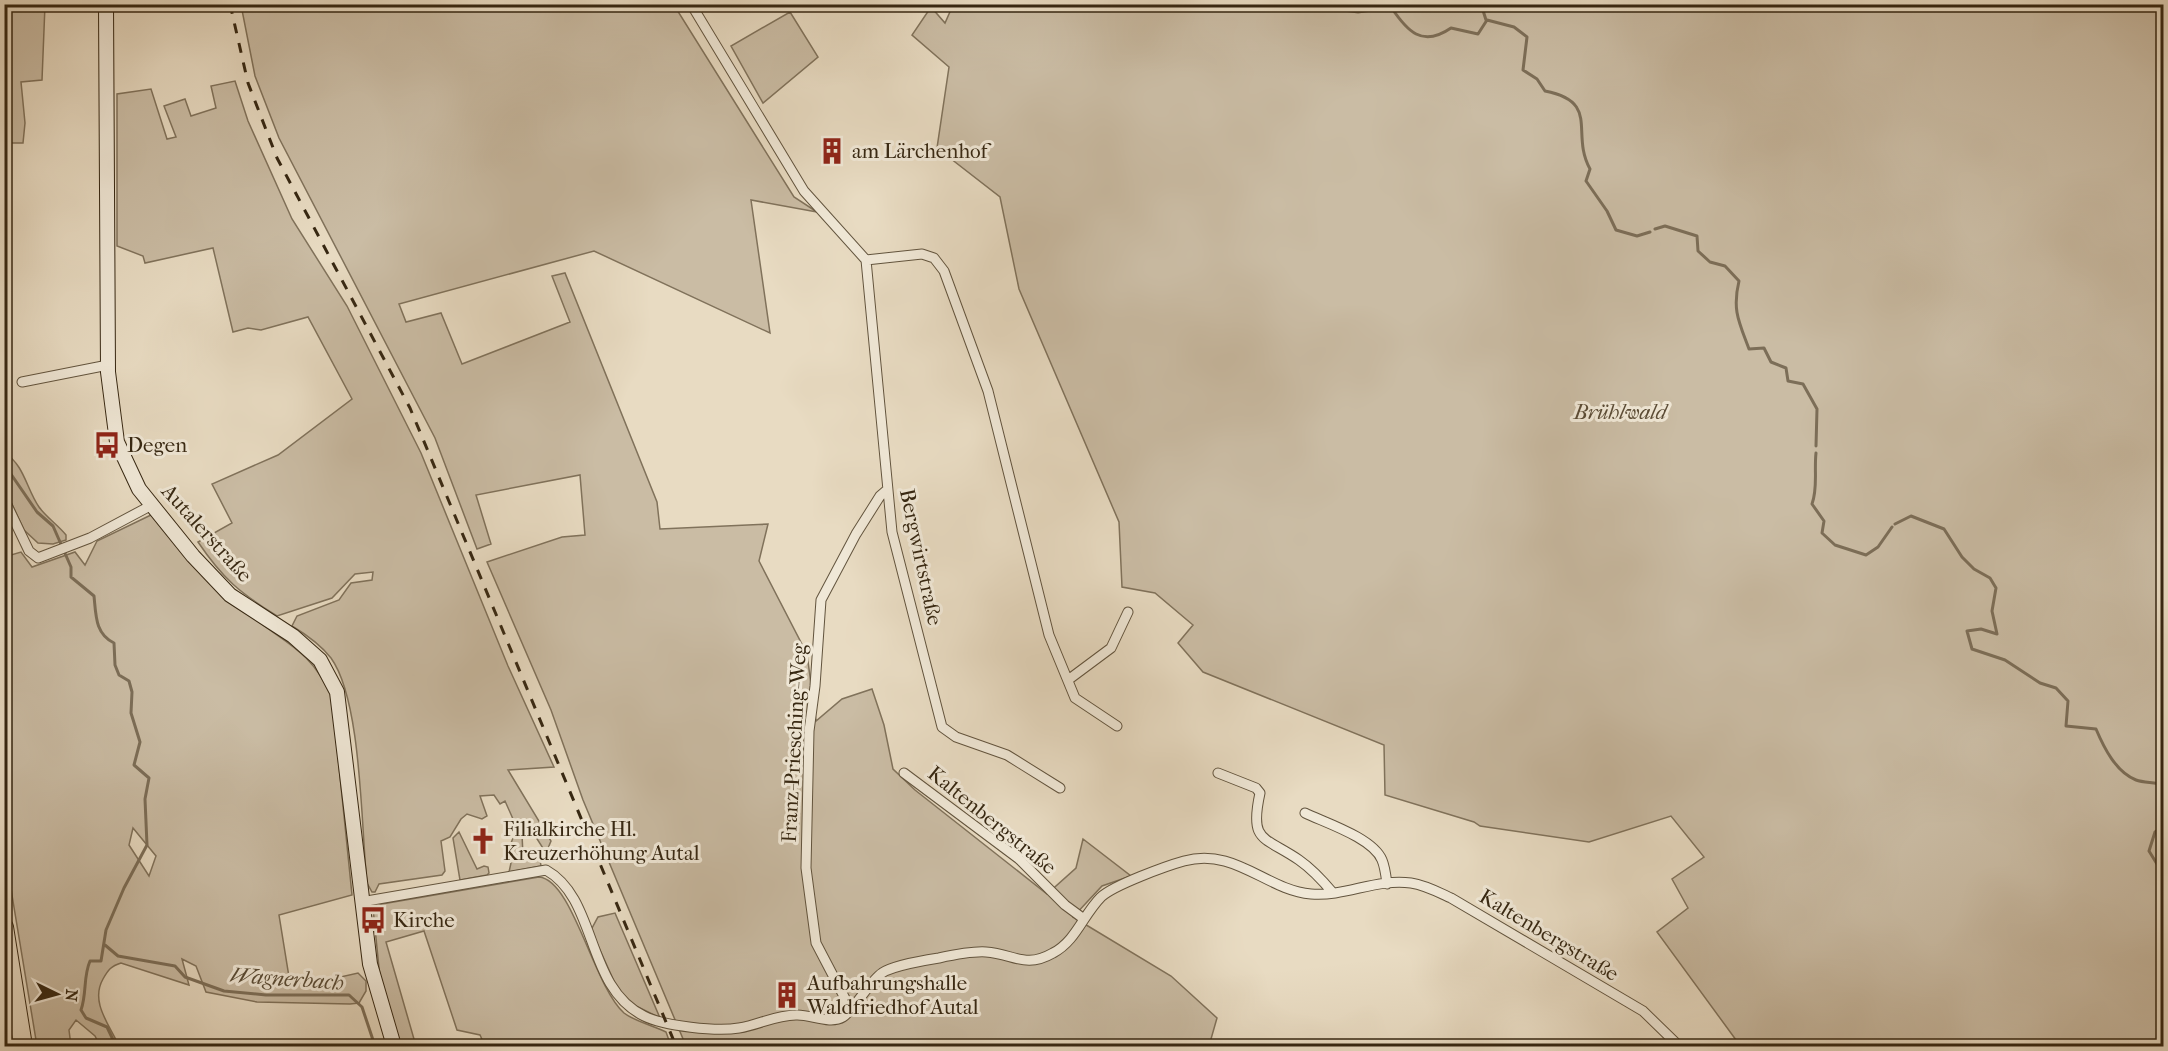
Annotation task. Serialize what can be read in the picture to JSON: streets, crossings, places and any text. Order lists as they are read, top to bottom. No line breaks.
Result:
{"streets":{"main road":["Autalerstraße"],"street":["Bergwirtstraße","Franz-Priesching-Weg","Kaltenbergstraße"]},"crossings":[["Autalerstraße","Kaltenbergstraße"],["Bergwirtstraße","Franz-Priesching-Weg"],["Franz-Priesching-Weg","Kaltenbergstraße"]],"water":["Wagnerbach"],"parks":["Brühlwald"],"places":{"building":["am Lärchenhof","Aufbahrungshalle Waldfriedhof Autal"],"bus stop":["Degen","Kirche"],"church":["Filialkirche Hl. Kreuzerhöhung Autal"]},"north":"right"}
